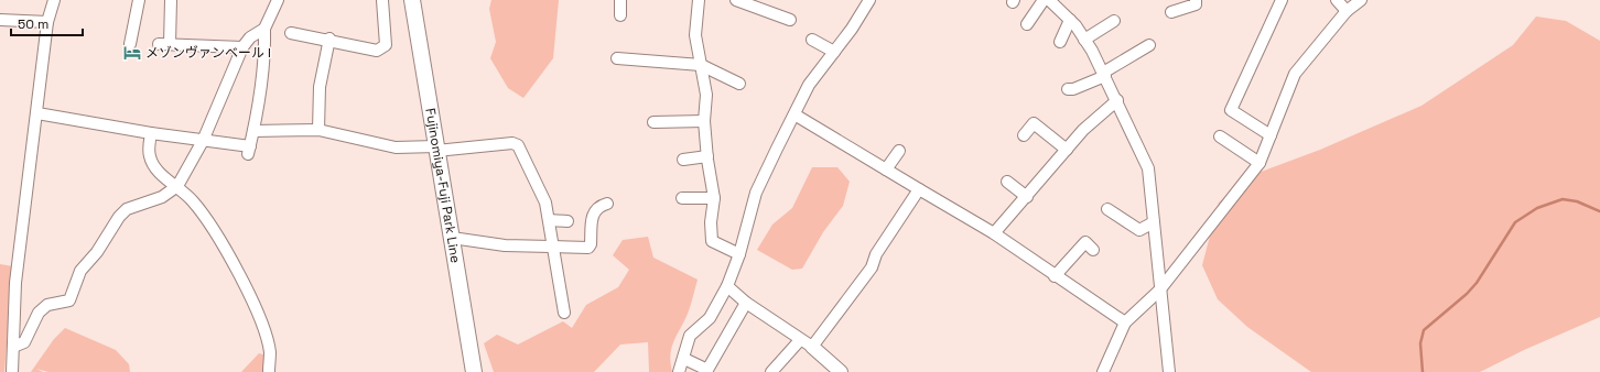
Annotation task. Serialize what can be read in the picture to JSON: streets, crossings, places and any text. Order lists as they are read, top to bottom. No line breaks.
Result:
{"streets":{"main road":["Fujinomiya-Fuji Park Line"]},"places":{"hotel":["メゾンヴァンベール I"]},"scale_bar":"50 m"}
